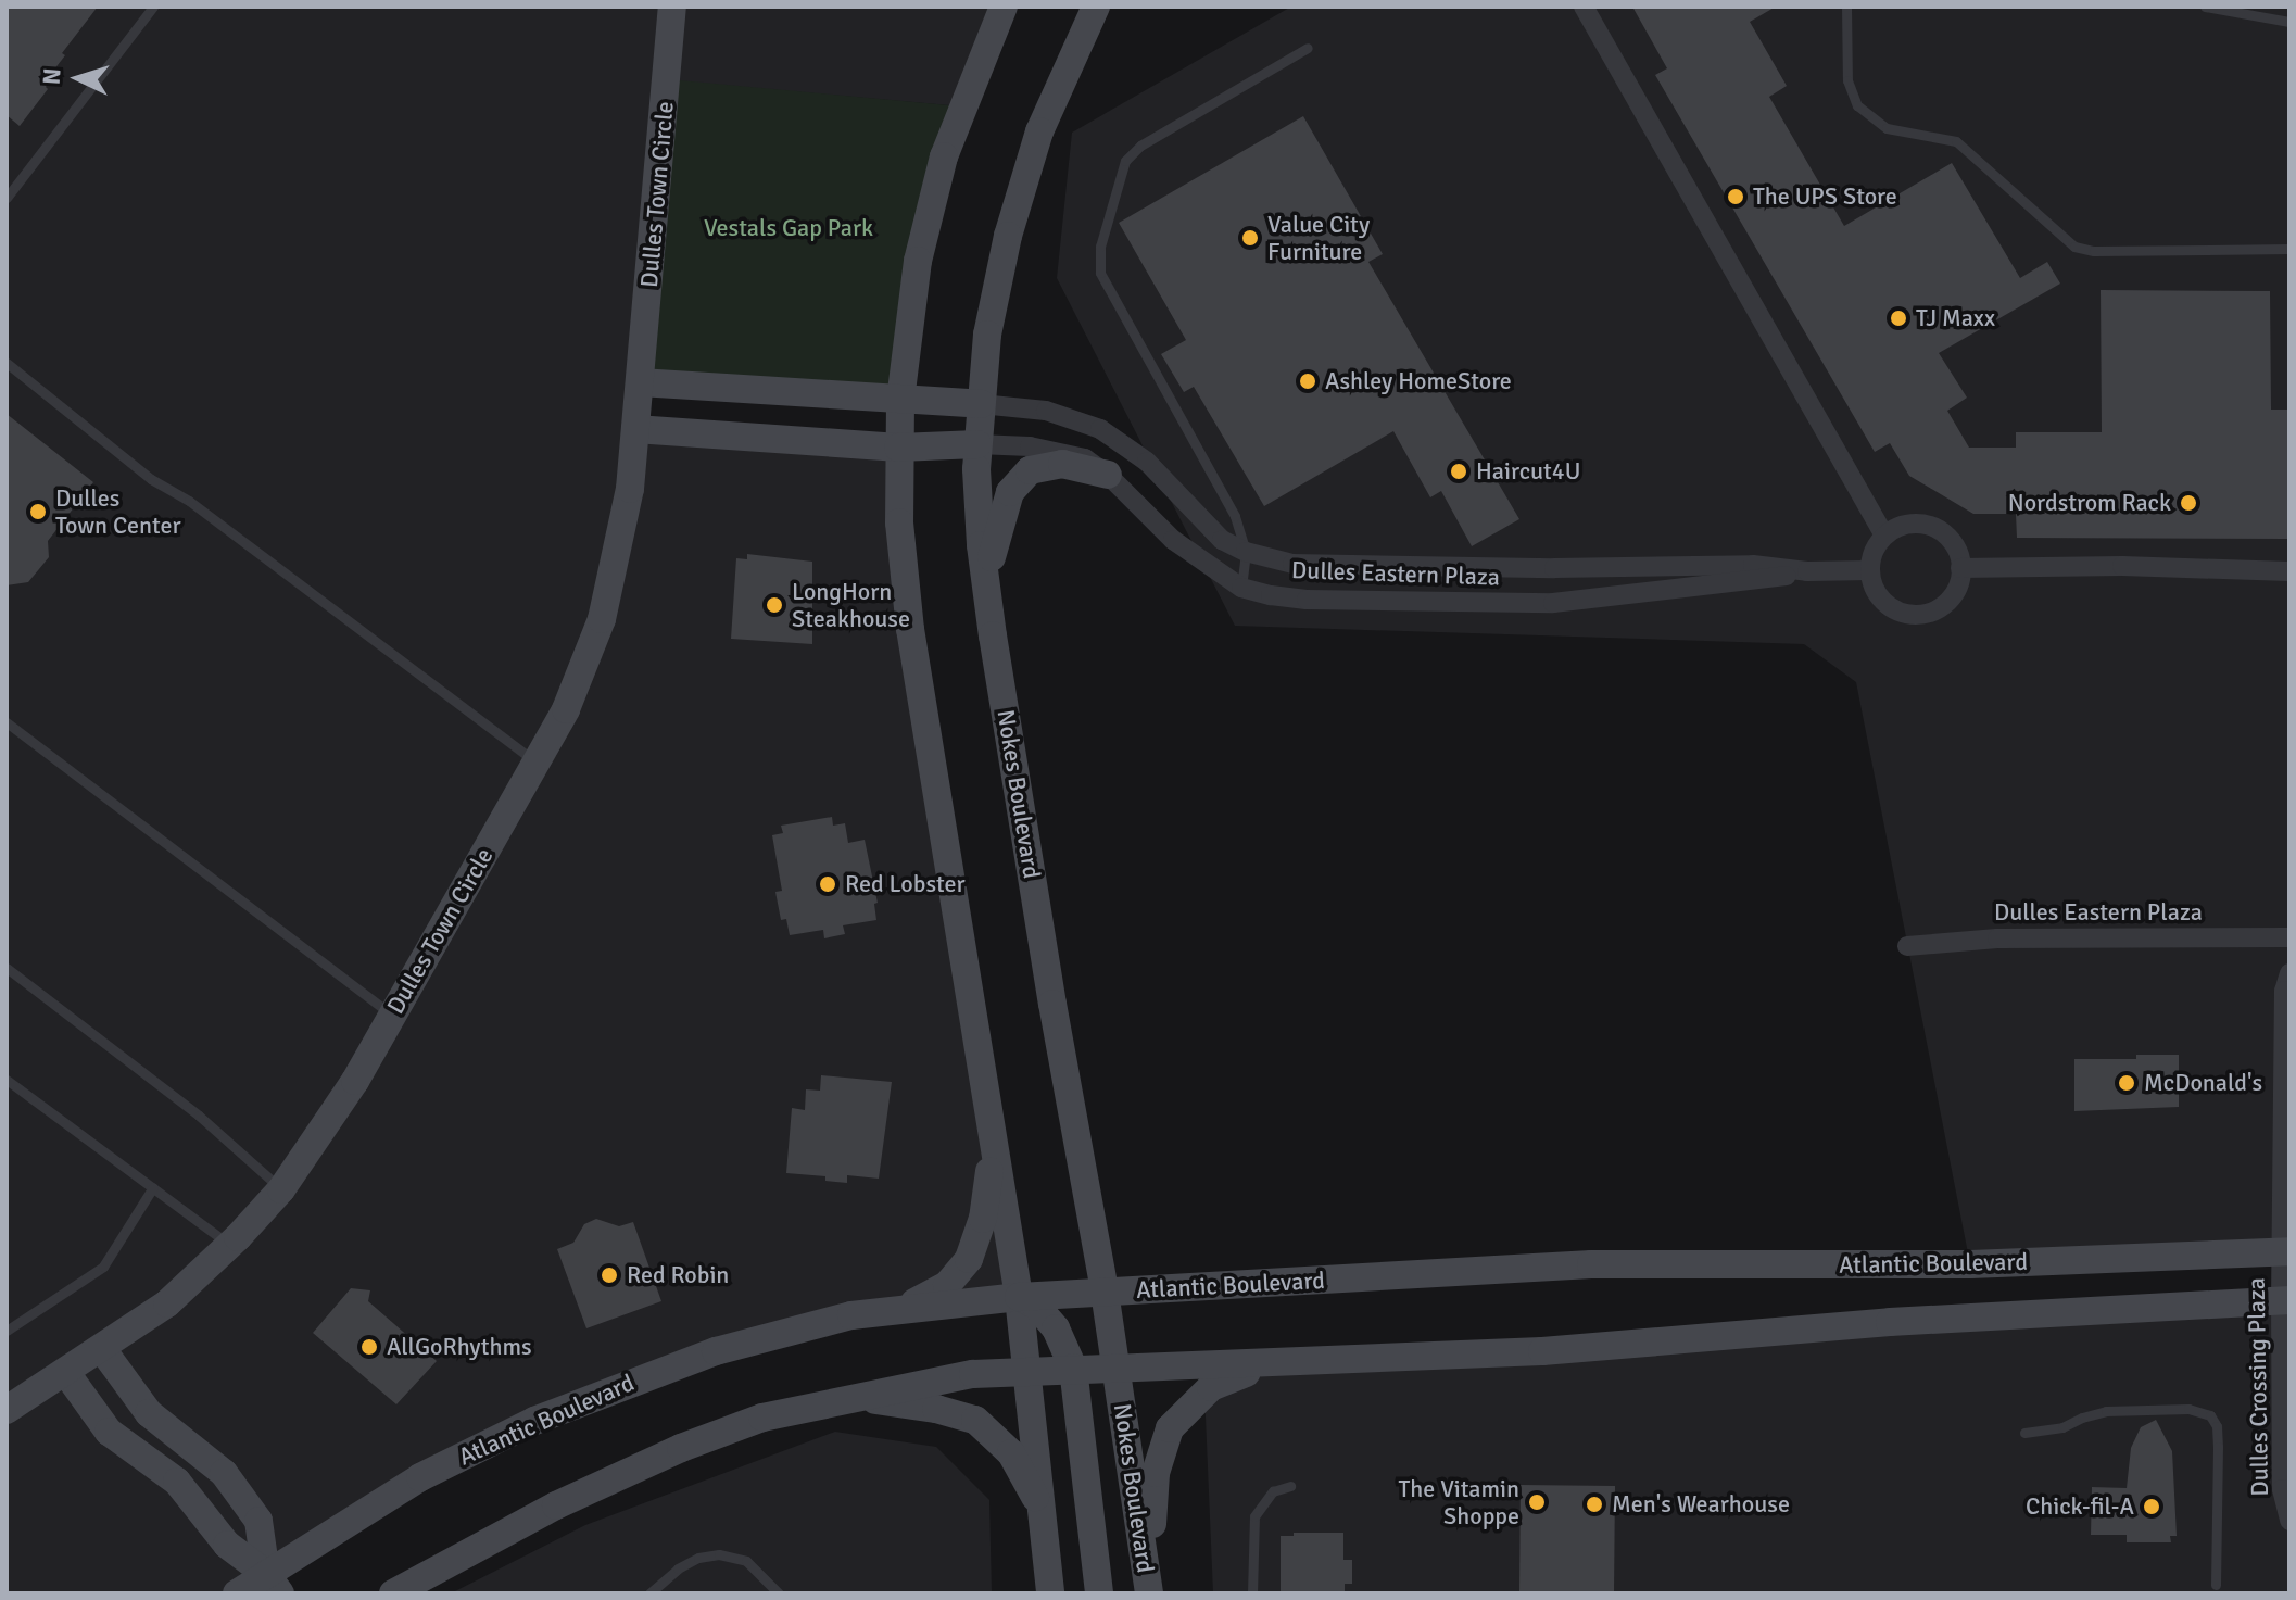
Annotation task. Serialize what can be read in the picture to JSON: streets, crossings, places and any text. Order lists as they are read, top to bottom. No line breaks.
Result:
{"streets":{"main road":["Dulles Town Circle","Nokes Boulevard","Atlantic Boulevard"],"street":["Dulles Eastern Plaza","Dulles Crossing Plaza"]},"crossings":[["Dulles Eastern Plaza","Nokes Boulevard"],["Nokes Boulevard","Atlantic Boulevard"],["Atlantic Boulevard","Dulles Crossing Plaza"]],"parks":["Vestals Gap Park"],"places":["The UPS Store","Value City Furniture","TJ Maxx","Ashley HomeStore","Haircut4U","Nordstrom Rack","Dulles Town Center","LongHorn Steakhouse","Red Lobster","McDonald's","Red Robin","AllGoRhythms","The Vitamin Shoppe","Men's Wearhouse","Chick-fil-A"],"north":"left"}
